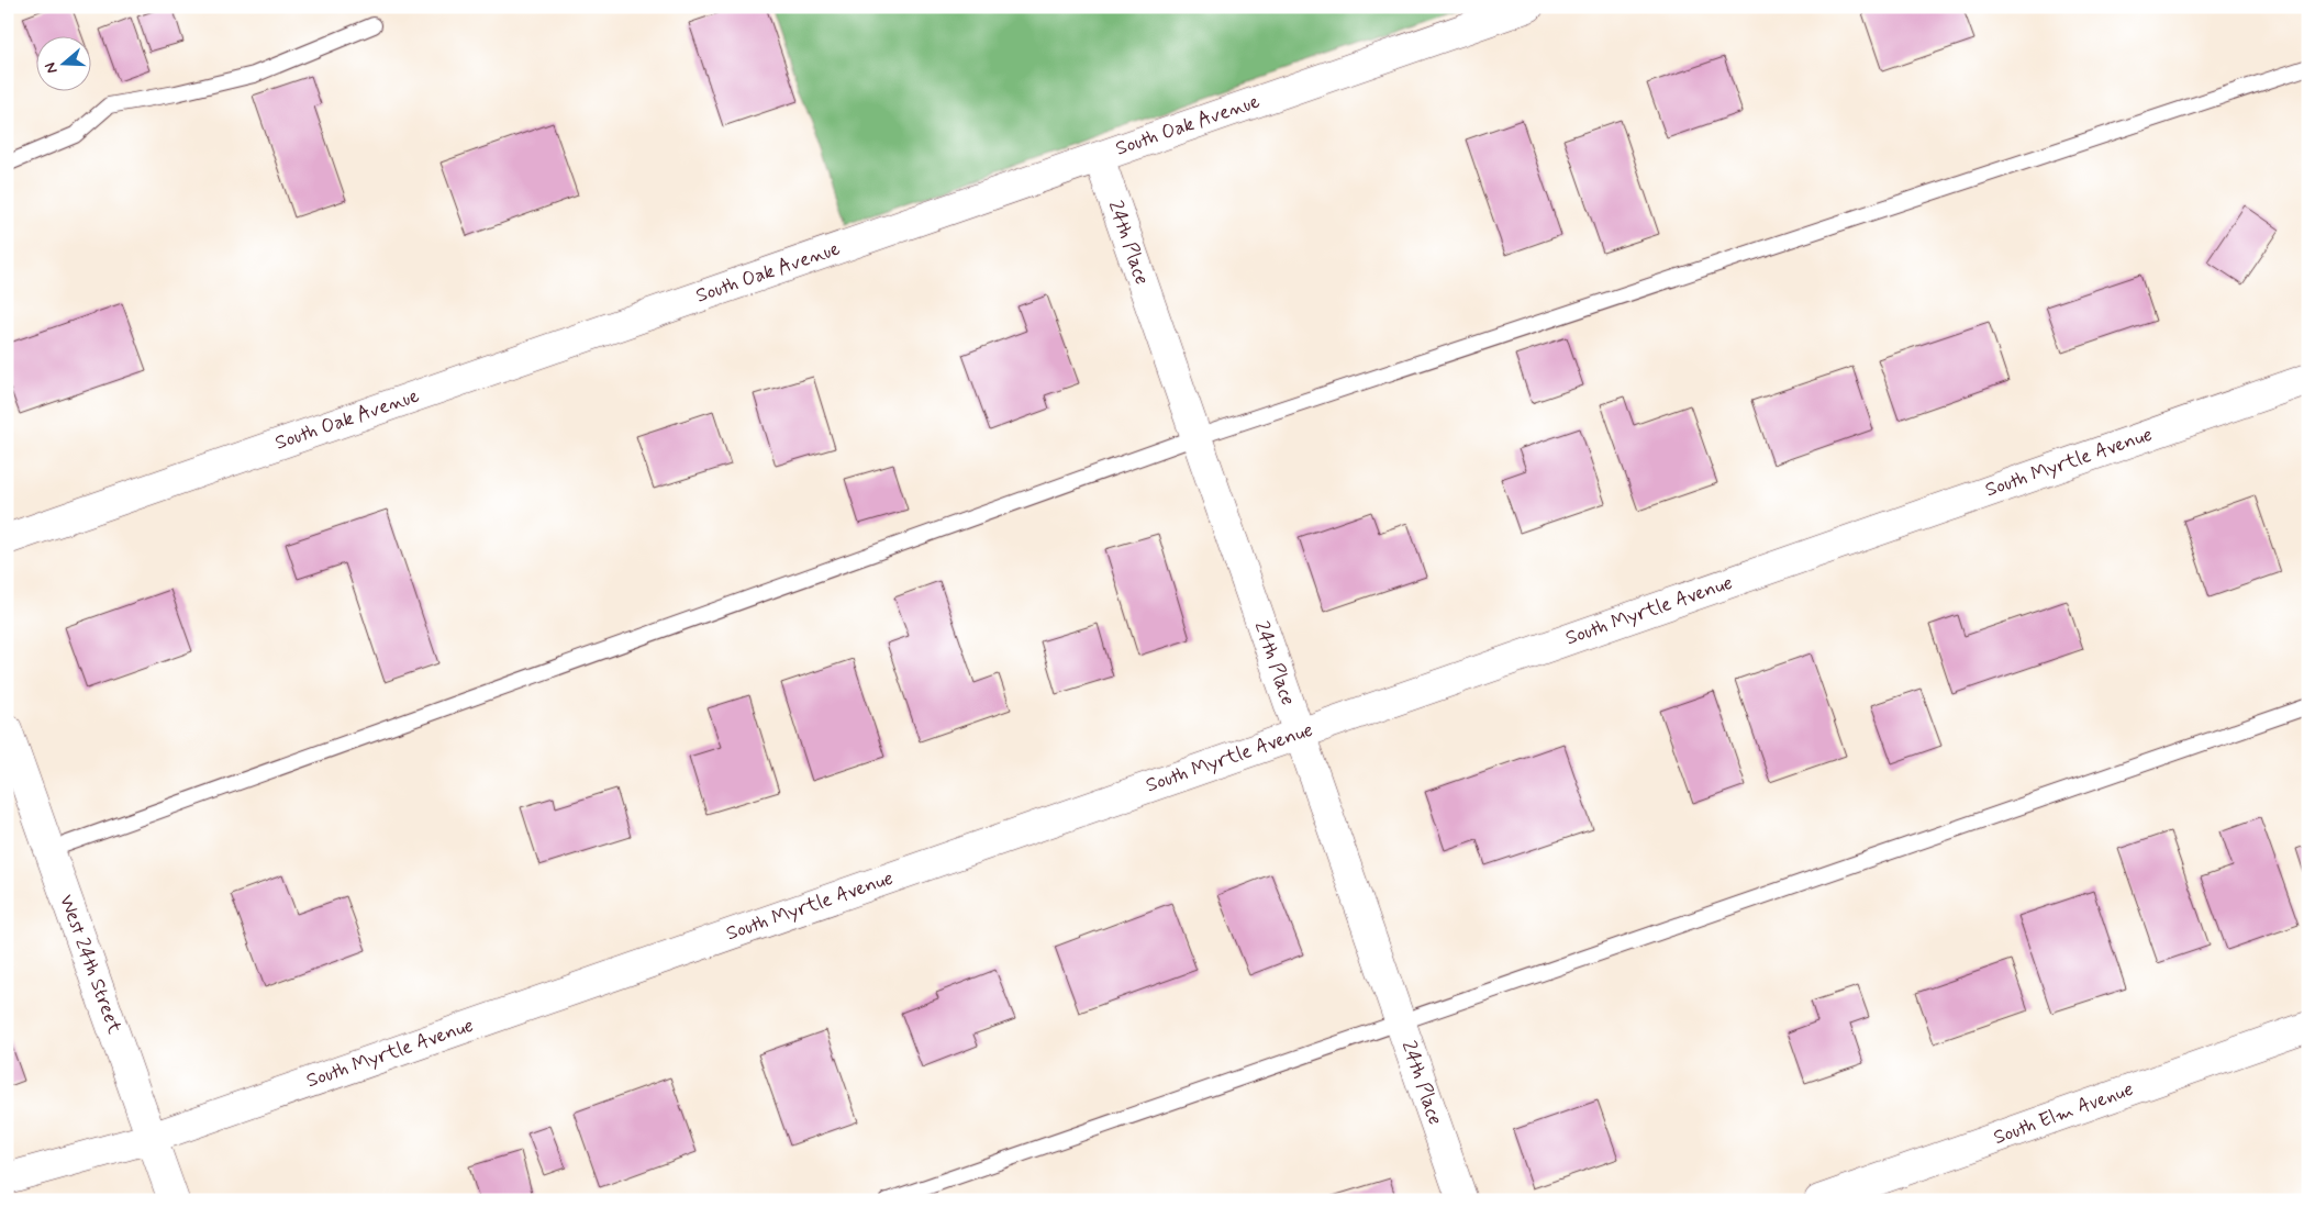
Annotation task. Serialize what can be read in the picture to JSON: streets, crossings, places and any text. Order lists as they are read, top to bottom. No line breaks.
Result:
{"streets":{"street":["South Oak Avenue","24th Place","South Myrtle Avenue","West 24th Street","South Elm Avenue"]},"crossings":[["South Oak Avenue","24th Place"],["24th Place","South Myrtle Avenue"],["South Myrtle Avenue","West 24th Street"]],"north":"left"}
